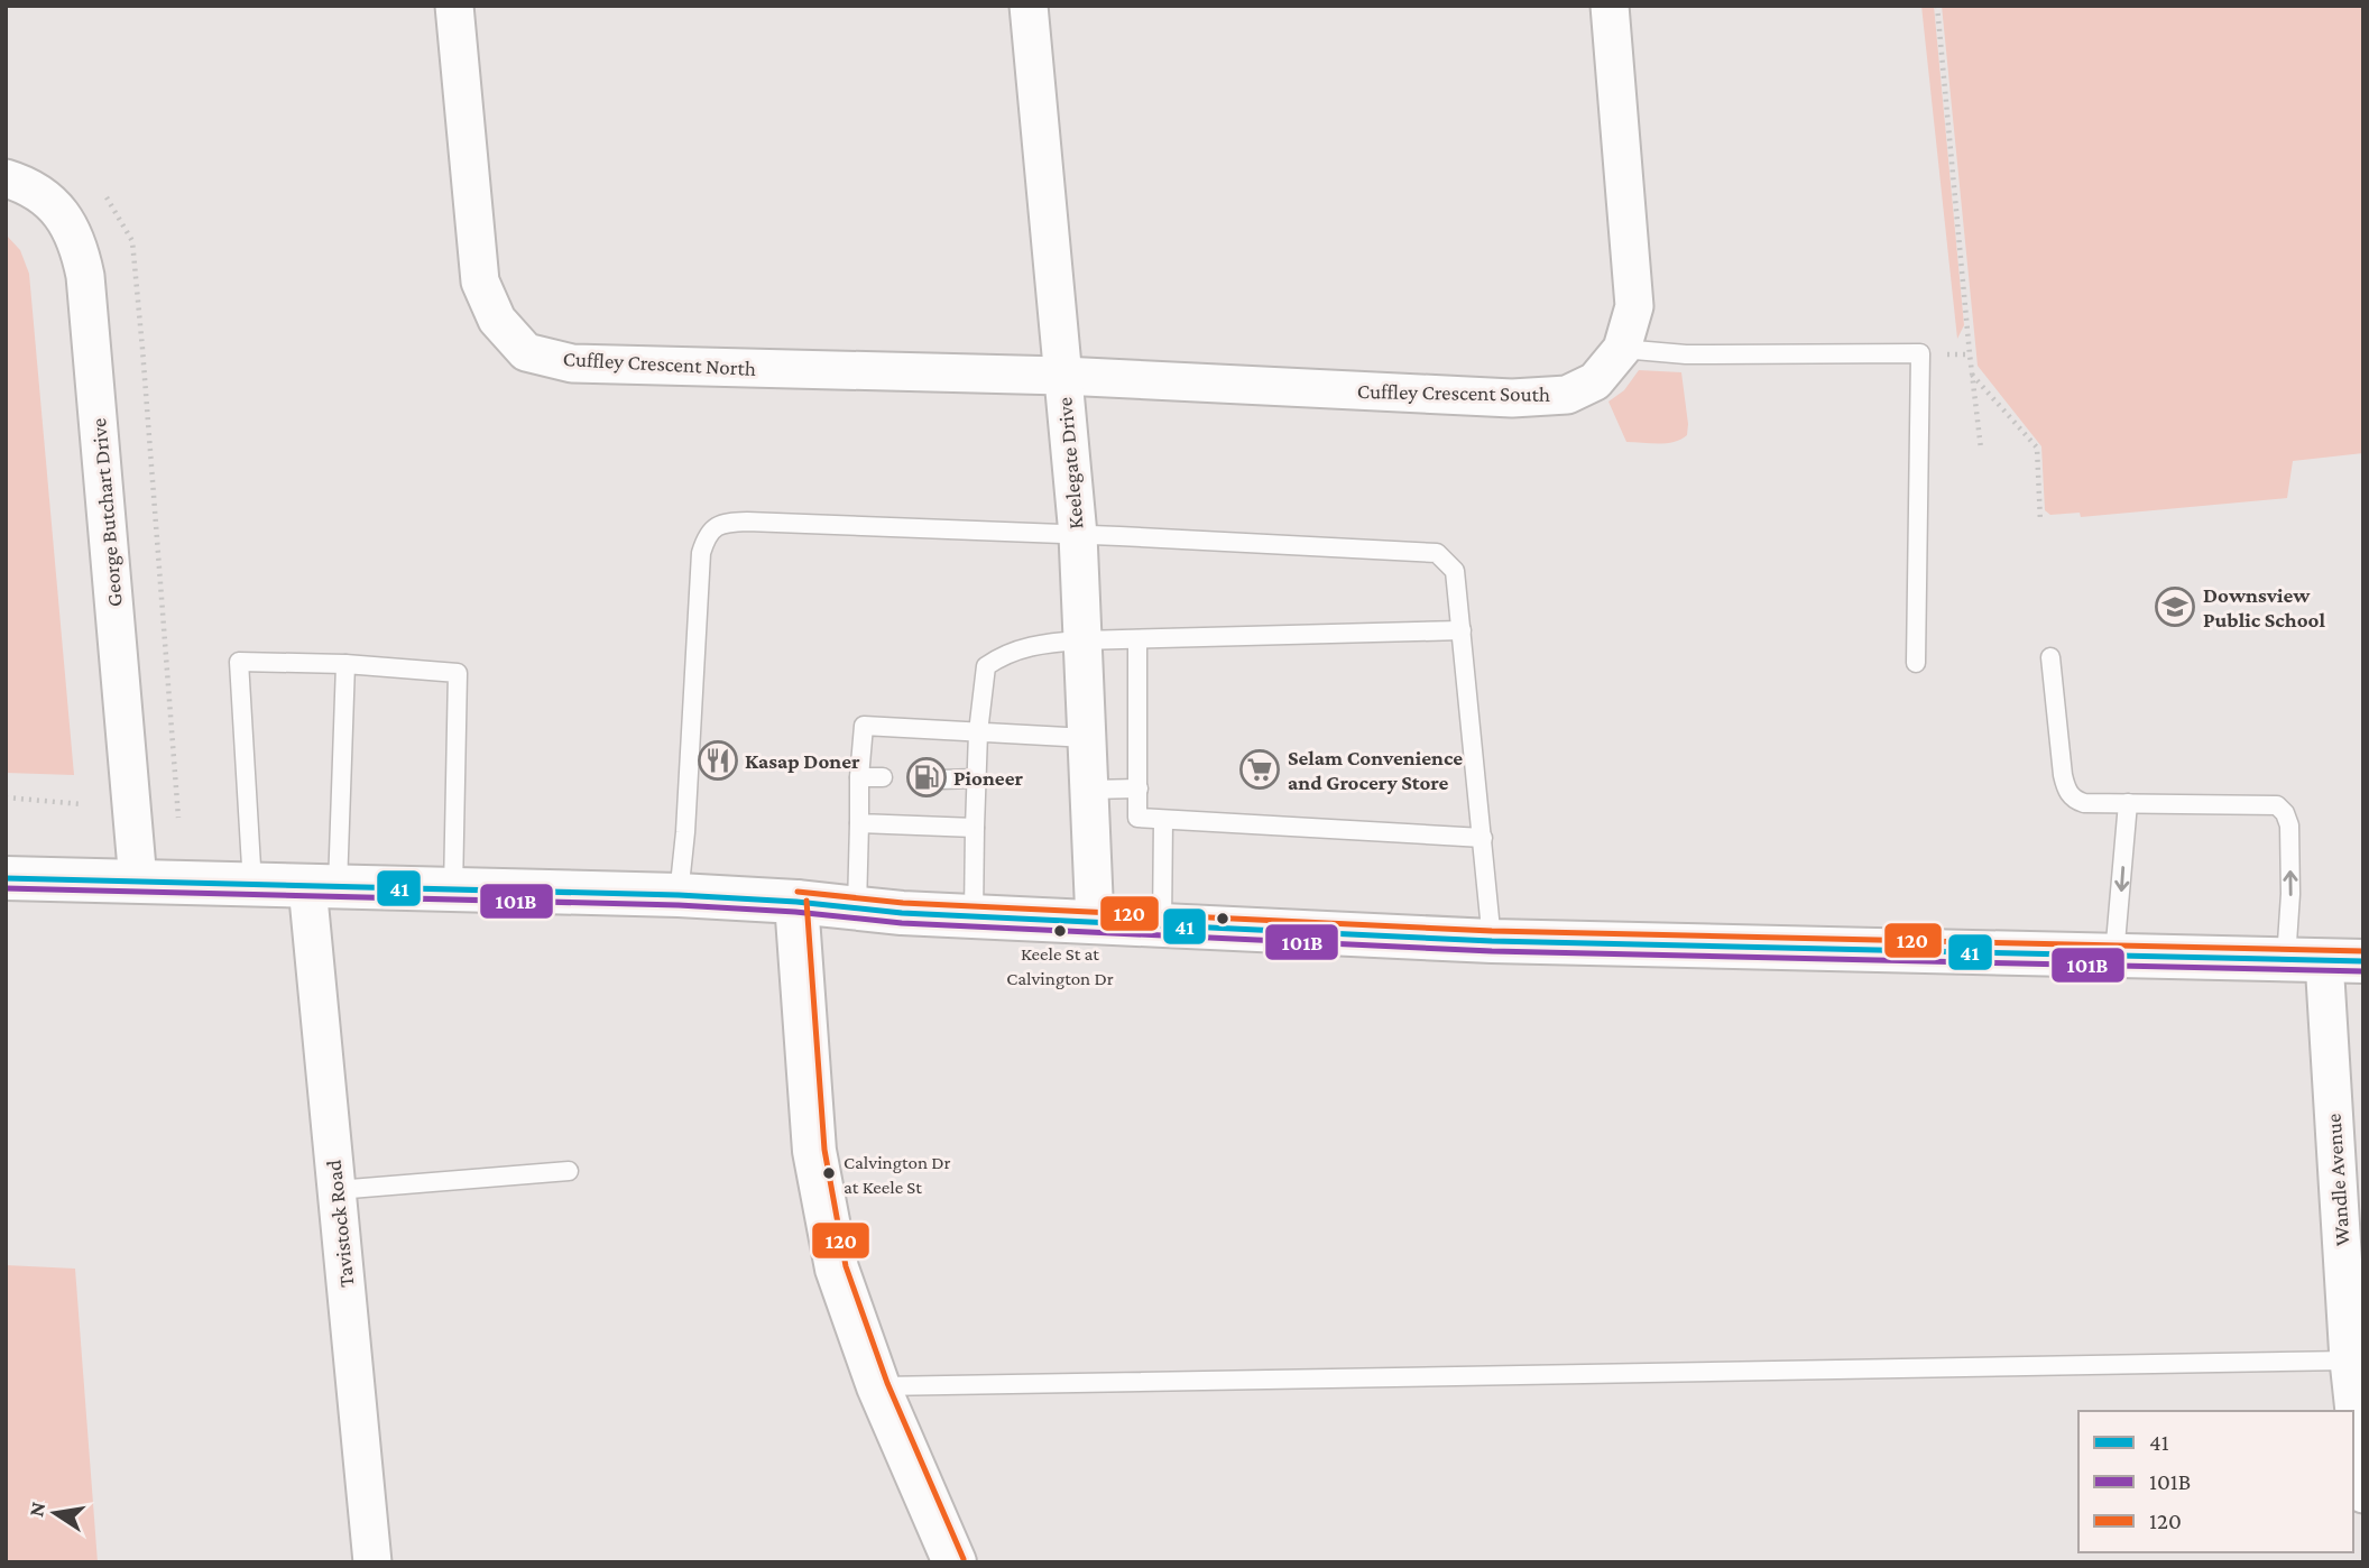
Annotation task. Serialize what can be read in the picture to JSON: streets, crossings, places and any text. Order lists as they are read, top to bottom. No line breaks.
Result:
{"streets":{"street":["Cuffley Crescent North","Cuffley Crescent South","Keelegate Drive","George Butchart Drive","Wandle Avenue","Tavistock Road"]},"crossings":[["Cuffley Crescent North","Cuffley Crescent South"],["Cuffley Crescent North","Keelegate Drive"],["Cuffley Crescent South","Keelegate Drive"]],"places":{"school or university":["Downsview Public School"],"restaurant":["Kasap Doner"],"supermarket":["Selam Convenience and Grocery Store"],"fuel station":["Pioneer"],"other":["Keele St at Calvington Dr","Calvington Dr at Keele St"]},"lines":["transit line 41","transit line 101B","transit line 120"],"legend":["41","101B","120"],"north":"left"}
